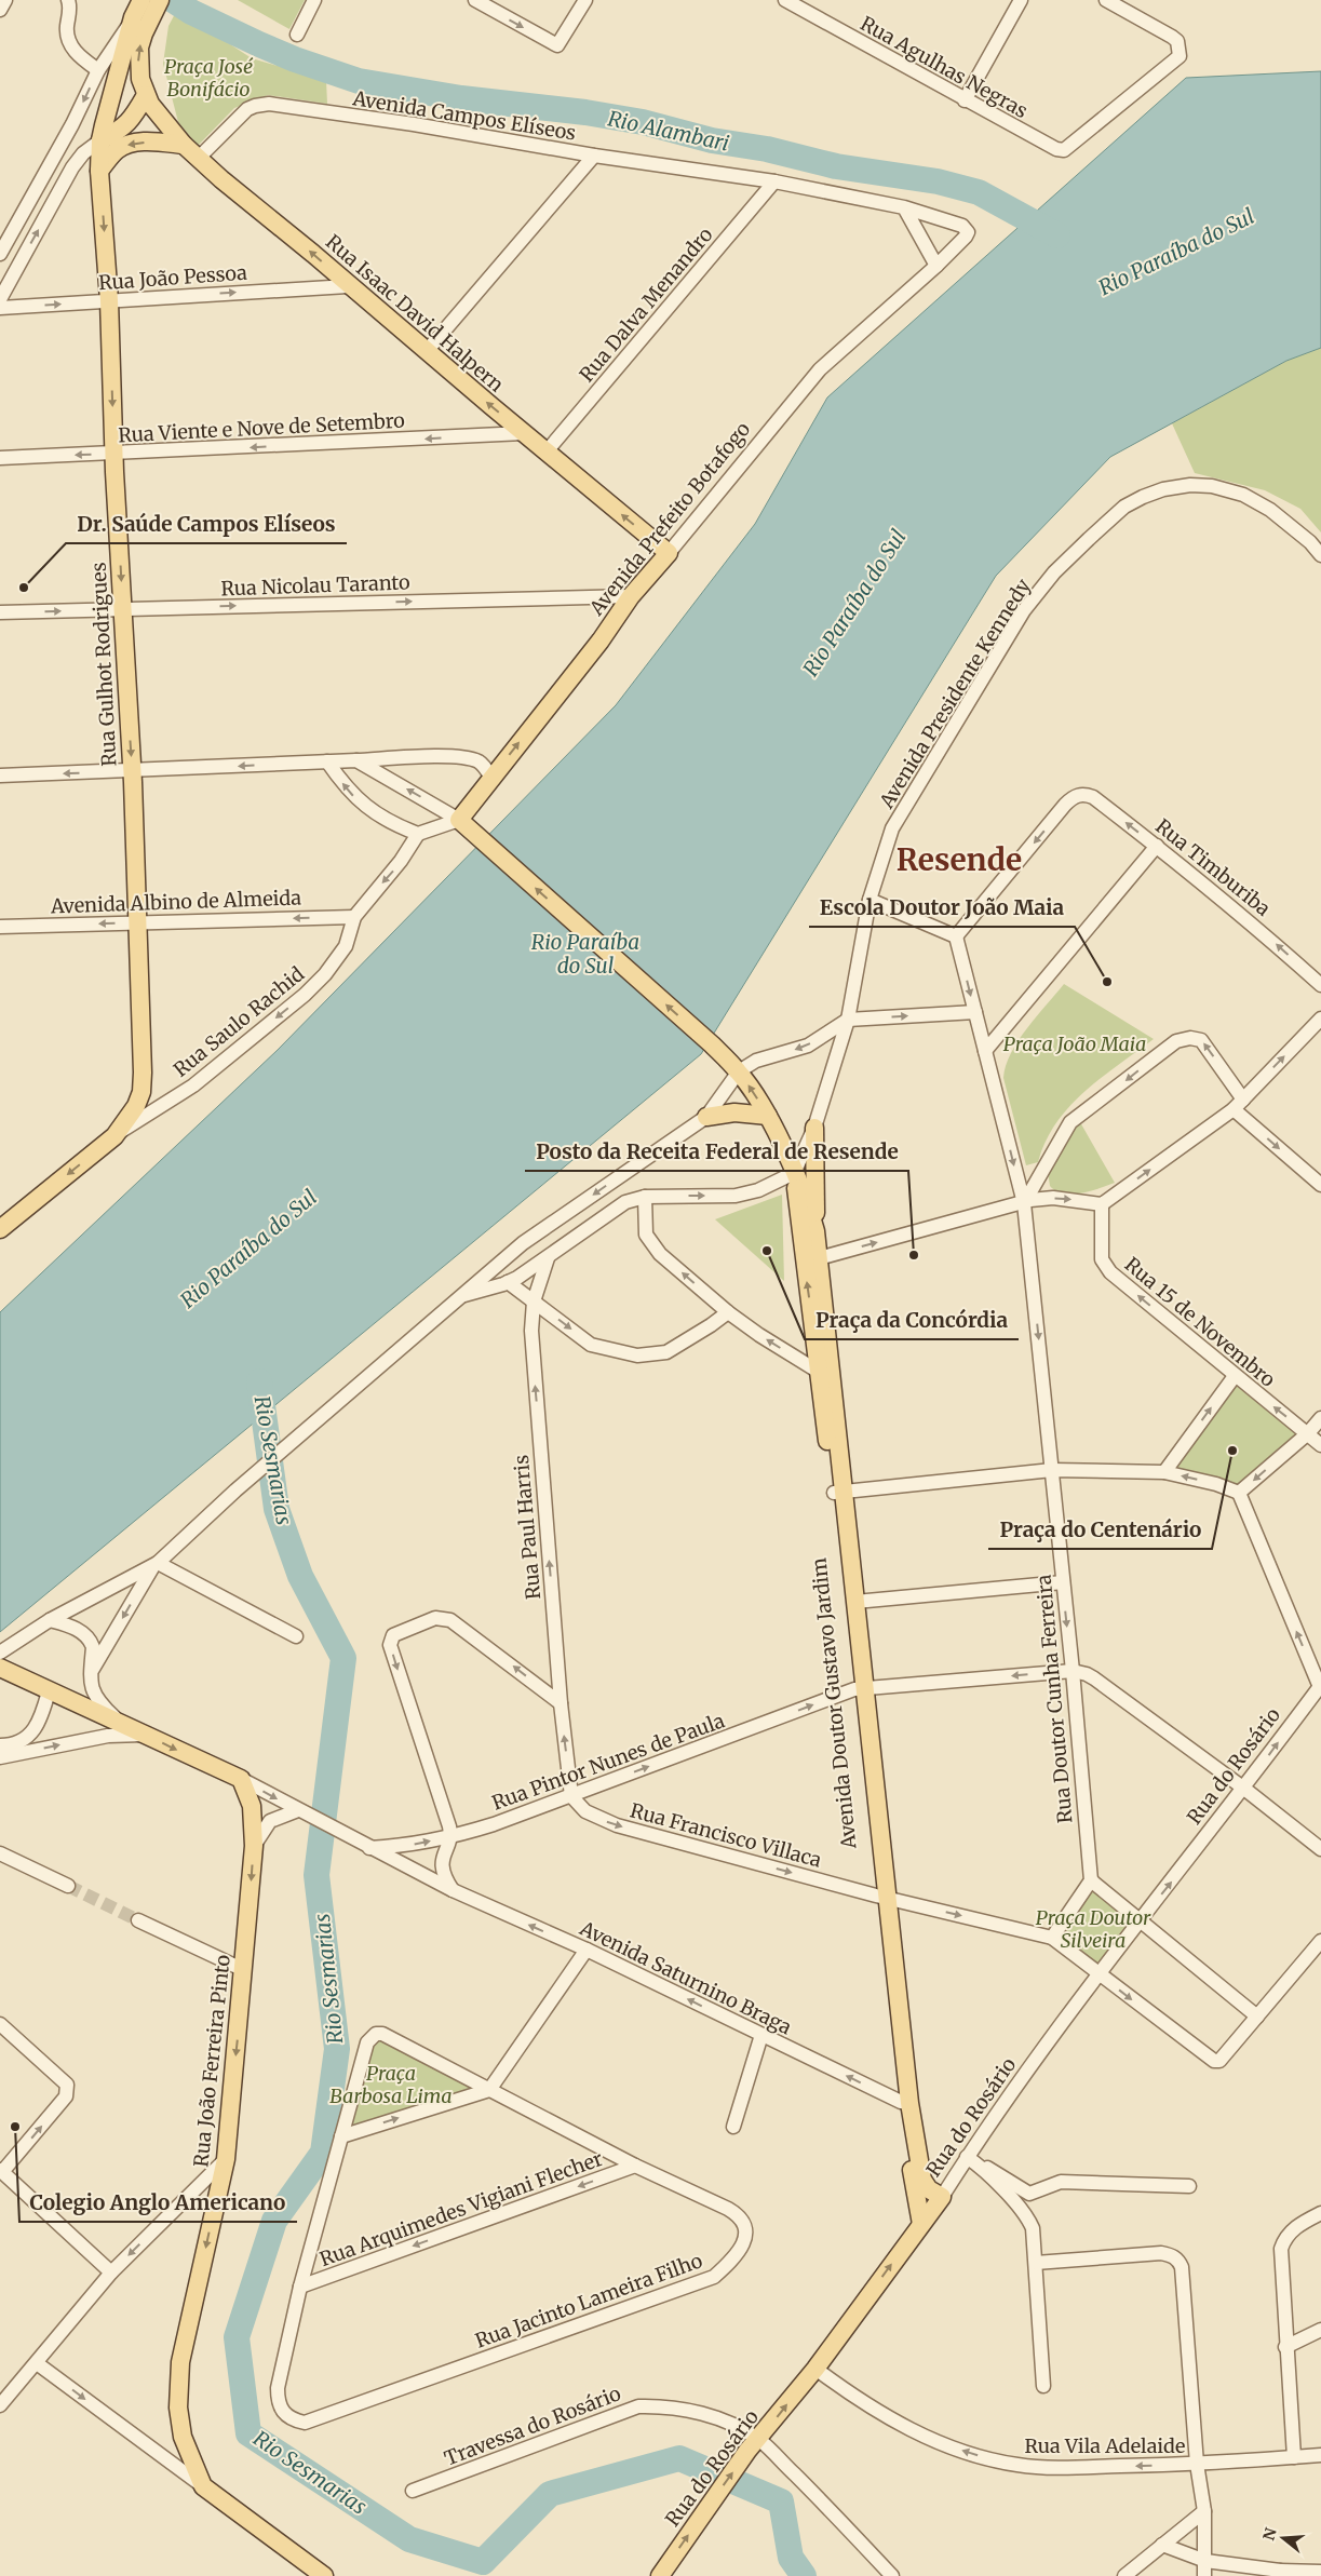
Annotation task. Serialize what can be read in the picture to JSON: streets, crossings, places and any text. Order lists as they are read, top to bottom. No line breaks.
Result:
{"streets":{"main road":["Rua Isaac David Halpern","Avenida Prefeito Botafogo","Rua Gulhot Rodrigues","Avenida Doutor Gustavo Jardim","Rua do Rosário","Rua João Ferreira Pinto"],"street":["Rua Agulhas Negras","Avenida Campos Elíseos","Rua João Pessoa","Rua Dalva Menandro","Rua Viente e Nove de Setembro","Rua Nicolau Taranto","Avenida Presidente Kennedy","Rua Timburiba","Avenida Albino de Almeida","Rua Saulo Rachid","Rua 15 de Novembro","Rua Paul Harris","Rua Doutor Cunha Ferreira","Rua Pintor Nunes de Paula","Rua Francisco Villaca","Avenida Saturnino Braga","Rua Arquimedes Vigiani Flecher","Rua Jacinto Lameira Filho","Travessa do Rosário","Rua Vila Adelaide"]},"crossings":[["Avenida Campos Elíseos","Rua Dalva Menandro"],["Avenida Campos Elíseos","Rua Isaac David Halpern"],["Avenida Campos Elíseos","Avenida Prefeito Botafogo"],["Rua João Pessoa","Rua Isaac David Halpern"],["Rua João Pessoa","Rua Gulhot Rodrigues"],["Rua Dalva Menandro","Rua Isaac David Halpern"],["Rua Isaac David Halpern","Rua Viente e Nove de Setembro"],["Rua Isaac David Halpern","Avenida Prefeito Botafogo"],["Rua Viente e Nove de Setembro","Rua Gulhot Rodrigues"],["Avenida Prefeito Botafogo","Rua Nicolau Taranto"],["Avenida Prefeito Botafogo","Avenida Doutor Gustavo Jardim"],["Rua Nicolau Taranto","Rua Gulhot Rodrigues"],["Rua Gulhot Rodrigues","Avenida Albino de Almeida"],["Rua Gulhot Rodrigues","Rua Saulo Rachid"],["Avenida Presidente Kennedy","Avenida Doutor Gustavo Jardim"],["Rua Timburiba","Rua Doutor Cunha Ferreira"],["Avenida Albino de Almeida","Rua Saulo Rachid"],["Rua Paul Harris","Rua Pintor Nunes de Paula"],["Rua Paul Harris","Rua Francisco Villaca"],["Rua Doutor Cunha Ferreira","Rua Pintor Nunes de Paula"],["Avenida Doutor Gustavo Jardim","Rua Pintor Nunes de Paula"],["Avenida Doutor Gustavo Jardim","Rua do Rosário"],["Avenida Doutor Gustavo Jardim","Rua Francisco Villaca"],["Avenida Doutor Gustavo Jardim","Avenida Saturnino Braga"],["Rua Pintor Nunes de Paula","Rua Francisco Villaca"],["Rua Pintor Nunes de Paula","Avenida Saturnino Braga"],["Rua do Rosário","Rua Francisco Villaca"],["Rua do Rosário","Travessa do Rosário"],["Rua do Rosário","Rua Vila Adelaide"],["Avenida Saturnino Braga","Rua João Ferreira Pinto"],["Rua Arquimedes Vigiani Flecher","Rua Jacinto Lameira Filho"]],"one_way":["Rua João Pessoa","Rua Isaac David Halpern","Rua Viente e Nove de Setembro","Rua Nicolau Taranto","Rua Gulhot Rodrigues","Avenida Albino de Almeida","Rua Saulo Rachid","Rua 15 de Novembro","Rua Paul Harris","Rua Doutor Cunha Ferreira","Rua do Rosário","Rua Francisco Villaca","Rua João Ferreira Pinto","Rua Arquimedes Vigiani Flecher","Rua Vila Adelaide"],"districts":["Resende"],"water":["Rio Alambari","Rio Paraíba do Sul","Rio Sesmarias"],"parks":["Praça José Bonifácio","Praça João Maia","Praça Doutor Silveira","Praça Barbosa Lima"],"places":["Dr. Saúde Campos Elíseos","Escola Doutor João Maia","Praça da Concórdia","Posto da Receita Federal de Resende","Praça do Centenário","Colegio Anglo Americano"],"north":"left"}
